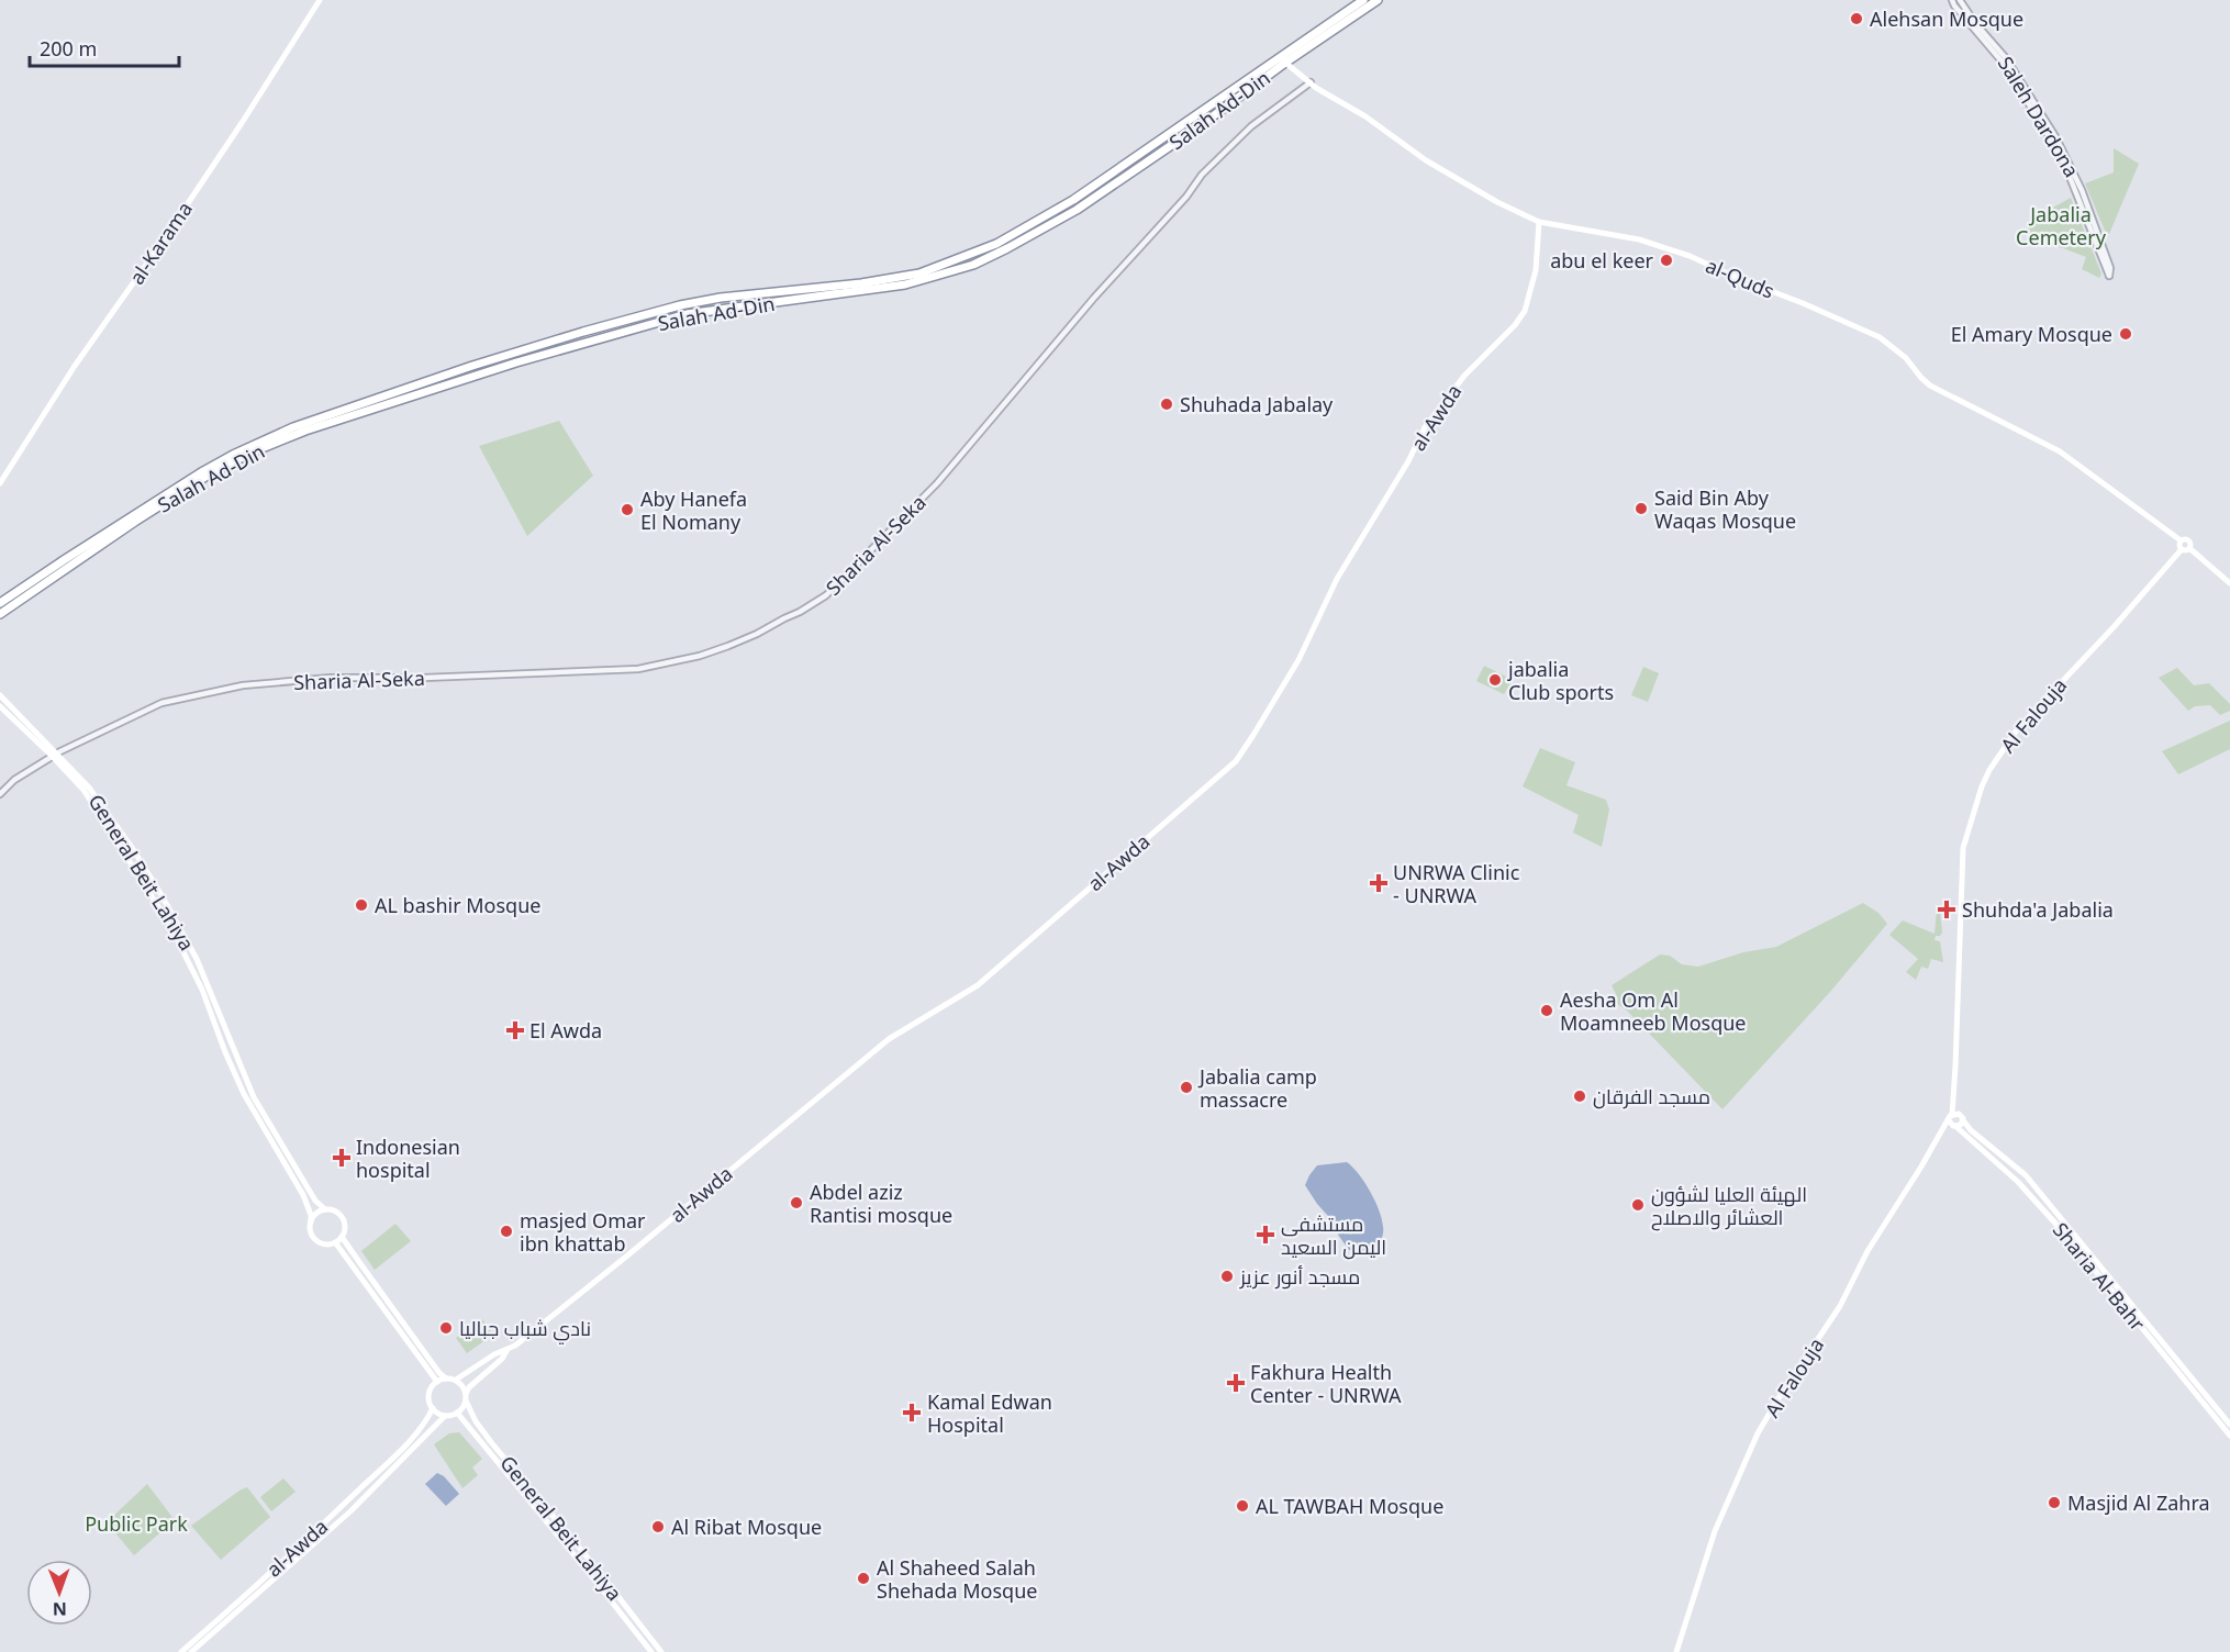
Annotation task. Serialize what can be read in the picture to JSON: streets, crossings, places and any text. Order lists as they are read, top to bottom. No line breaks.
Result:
{"streets":{"highway":["Salah Ad-Din"],"main road":["al-Karama","al-Quds","al-Awda","Al Falouja","General Beit Lahiya","Sharia Al-Bahr"],"street":["Saleh Dardona","Sharia Al-Seka"]},"crossings":[["Salah Ad-Din","al-Quds"],["al-Quds","al-Awda"],["al-Quds","Sharia Al-Seka"],["al-Quds","Al Falouja"],["al-Awda","General Beit Lahiya"],["Sharia Al-Seka","General Beit Lahiya"],["Al Falouja","Sharia Al-Bahr"]],"parks":["Jabalia Cemetery","Public Park"],"places":{"other":["Alehsan Mosque","abu el keer","El Amary Mosque","Shuhada Jabalay","Said Bin Aby Waqas Mosque","Aby Hanefa El Nomany","jabalia Club sports","AL bashir Mosque","Aesha Om Al Moamneeb Mosque","Jabalia camp massacre","مسجد الفرقان","Abdel aziz Rantisi mosque","الهيئة العليا لشؤون العشائر والاصلاح","masjed Omar ibn khattab","مسجد أنور عزيز","نادي شباب جباليا","Masjid Al Zahra","AL TAWBAH Mosque","Al Ribat Mosque","Al Shaheed Salah Shehada Mosque"],"health":["UNRWA Clinic - UNRWA","Shuhda'a Jabalia","El Awda","Indonesian hospital","مستشفى اليمن السعيد","Fakhura Health Center - UNRWA","Kamal Edwan Hospital"]},"scale_bar":"200 m","north":"bottom"}
